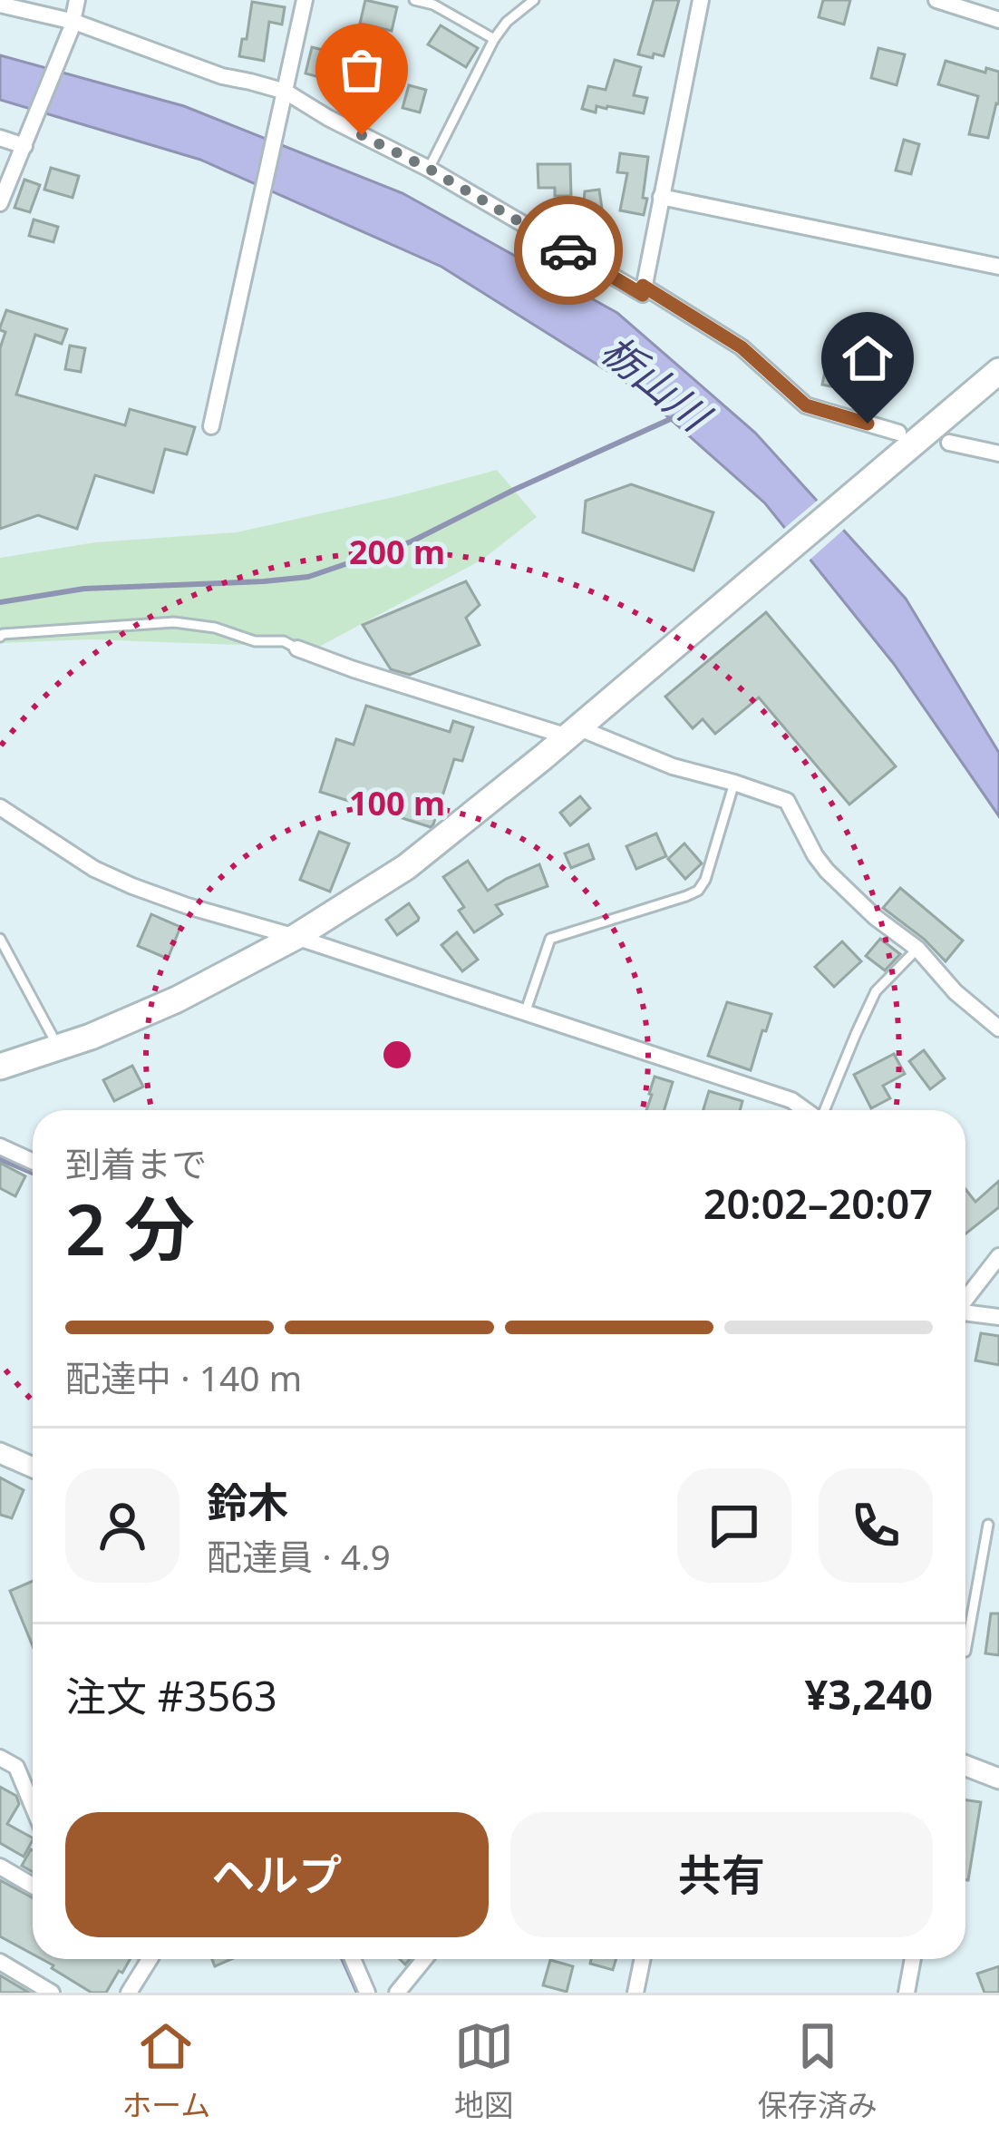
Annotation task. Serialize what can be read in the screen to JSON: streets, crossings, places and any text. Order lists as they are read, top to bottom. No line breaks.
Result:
{"water":["栃山川"],"page":{"heading":["2 分","到着まで","20:02–20:07"],"panel":["鈴木","配達員 · 4.9","注文 #3563","¥3,240"],"bar":"配達中 · 140 m","buttons":["ヘルプ","共有"],"tabs":["ホーム","地図","保存済み"]},"rings":["200 m","100 m"]}
